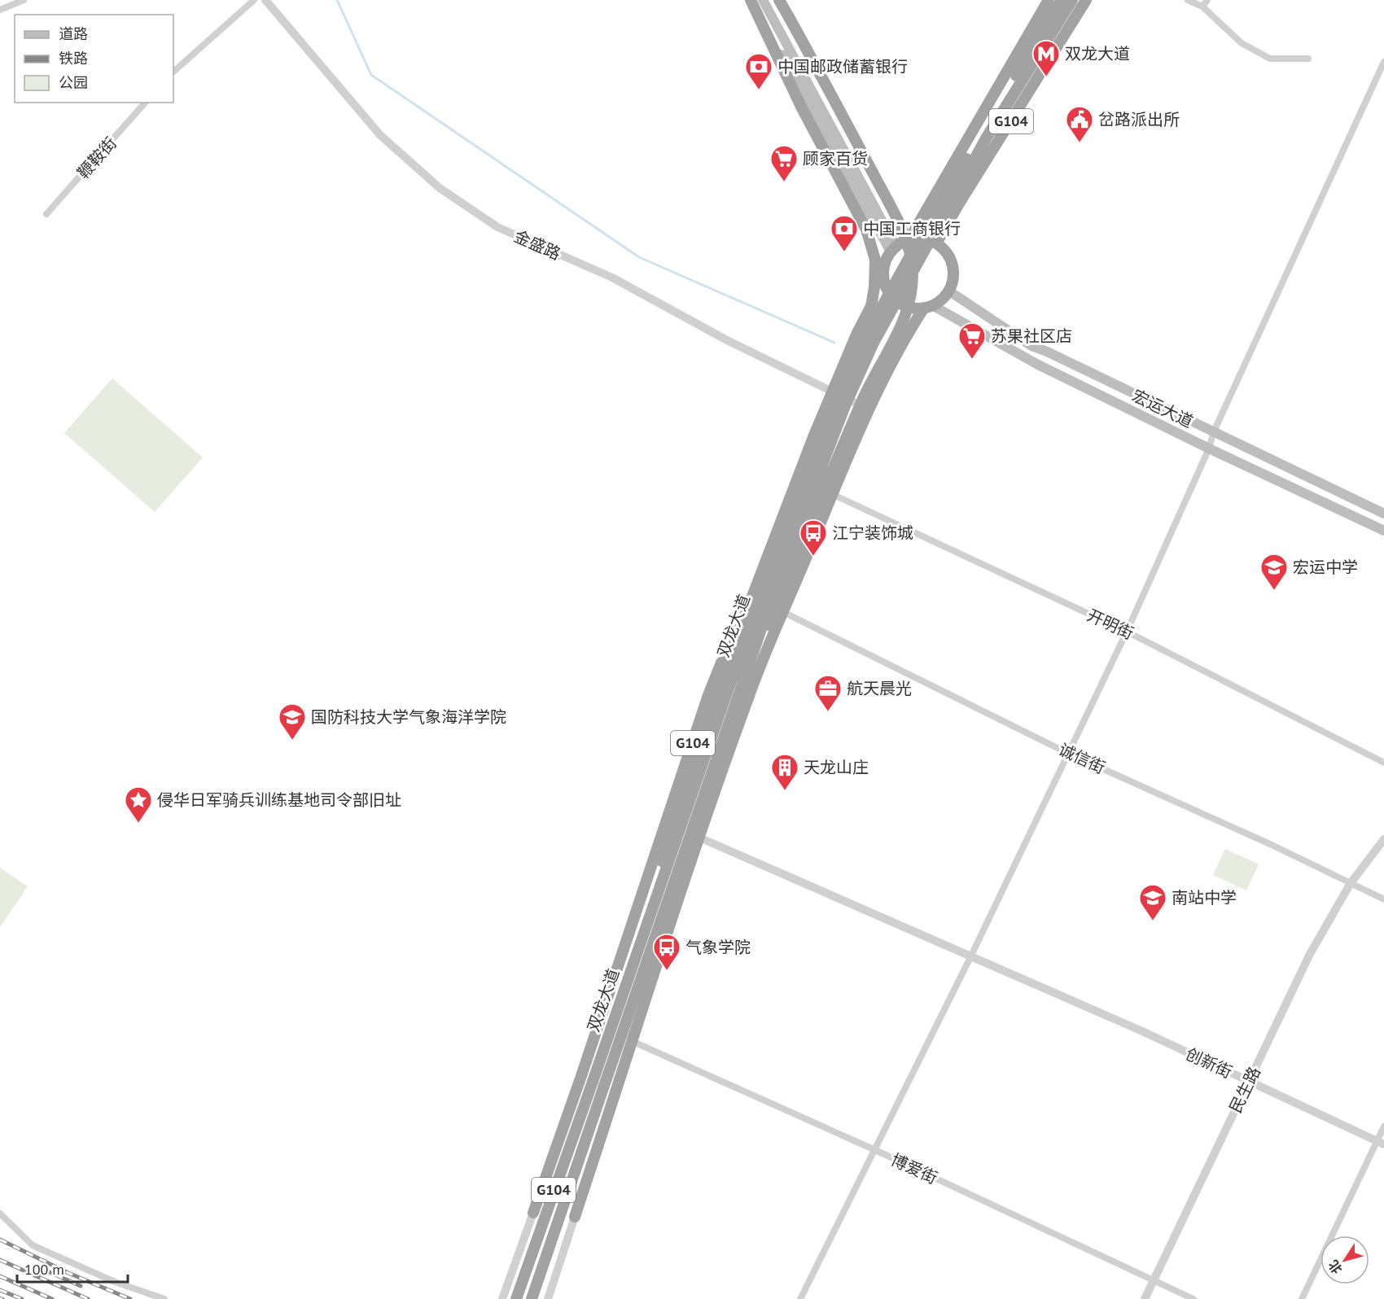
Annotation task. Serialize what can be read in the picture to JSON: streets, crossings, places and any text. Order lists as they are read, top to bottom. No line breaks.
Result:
{"streets":{"highway":["G104","双龙大道"],"main road":["宏运大道"],"street":["鞭鞍街","金盛路","开明街","诚信街","创新街","民生路","博爱街"]},"crossings":[["G104","金盛路"],["G104","宏运大道"],["G104","开明街"],["G104","双龙大道"],["G104","诚信街"],["G104","创新街"],["G104","博爱街"],["金盛路","双龙大道"],["宏运大道","双龙大道"],["诚信街","民生路"],["创新街","民生路"],["民生路","博爱街"]],"places":{"metro station":["双龙大道"],"bank":["中国邮政储蓄银行","中国工商银行"],"public building":["岔路派出所"],"supermarket":["顾家百货","苏果社区店"],"bus stop":["江宁装饰城","气象学院"],"school or university":["宏运中学","国防科技大学气象海洋学院","南站中学"],"office":["航天晨光"],"building":["天龙山庄"],"place":["侵华日军骑兵训练基地司令部旧址"]},"legend":["道路","铁路","公园"],"scale_bar":"100 m","north":"bottom left"}
